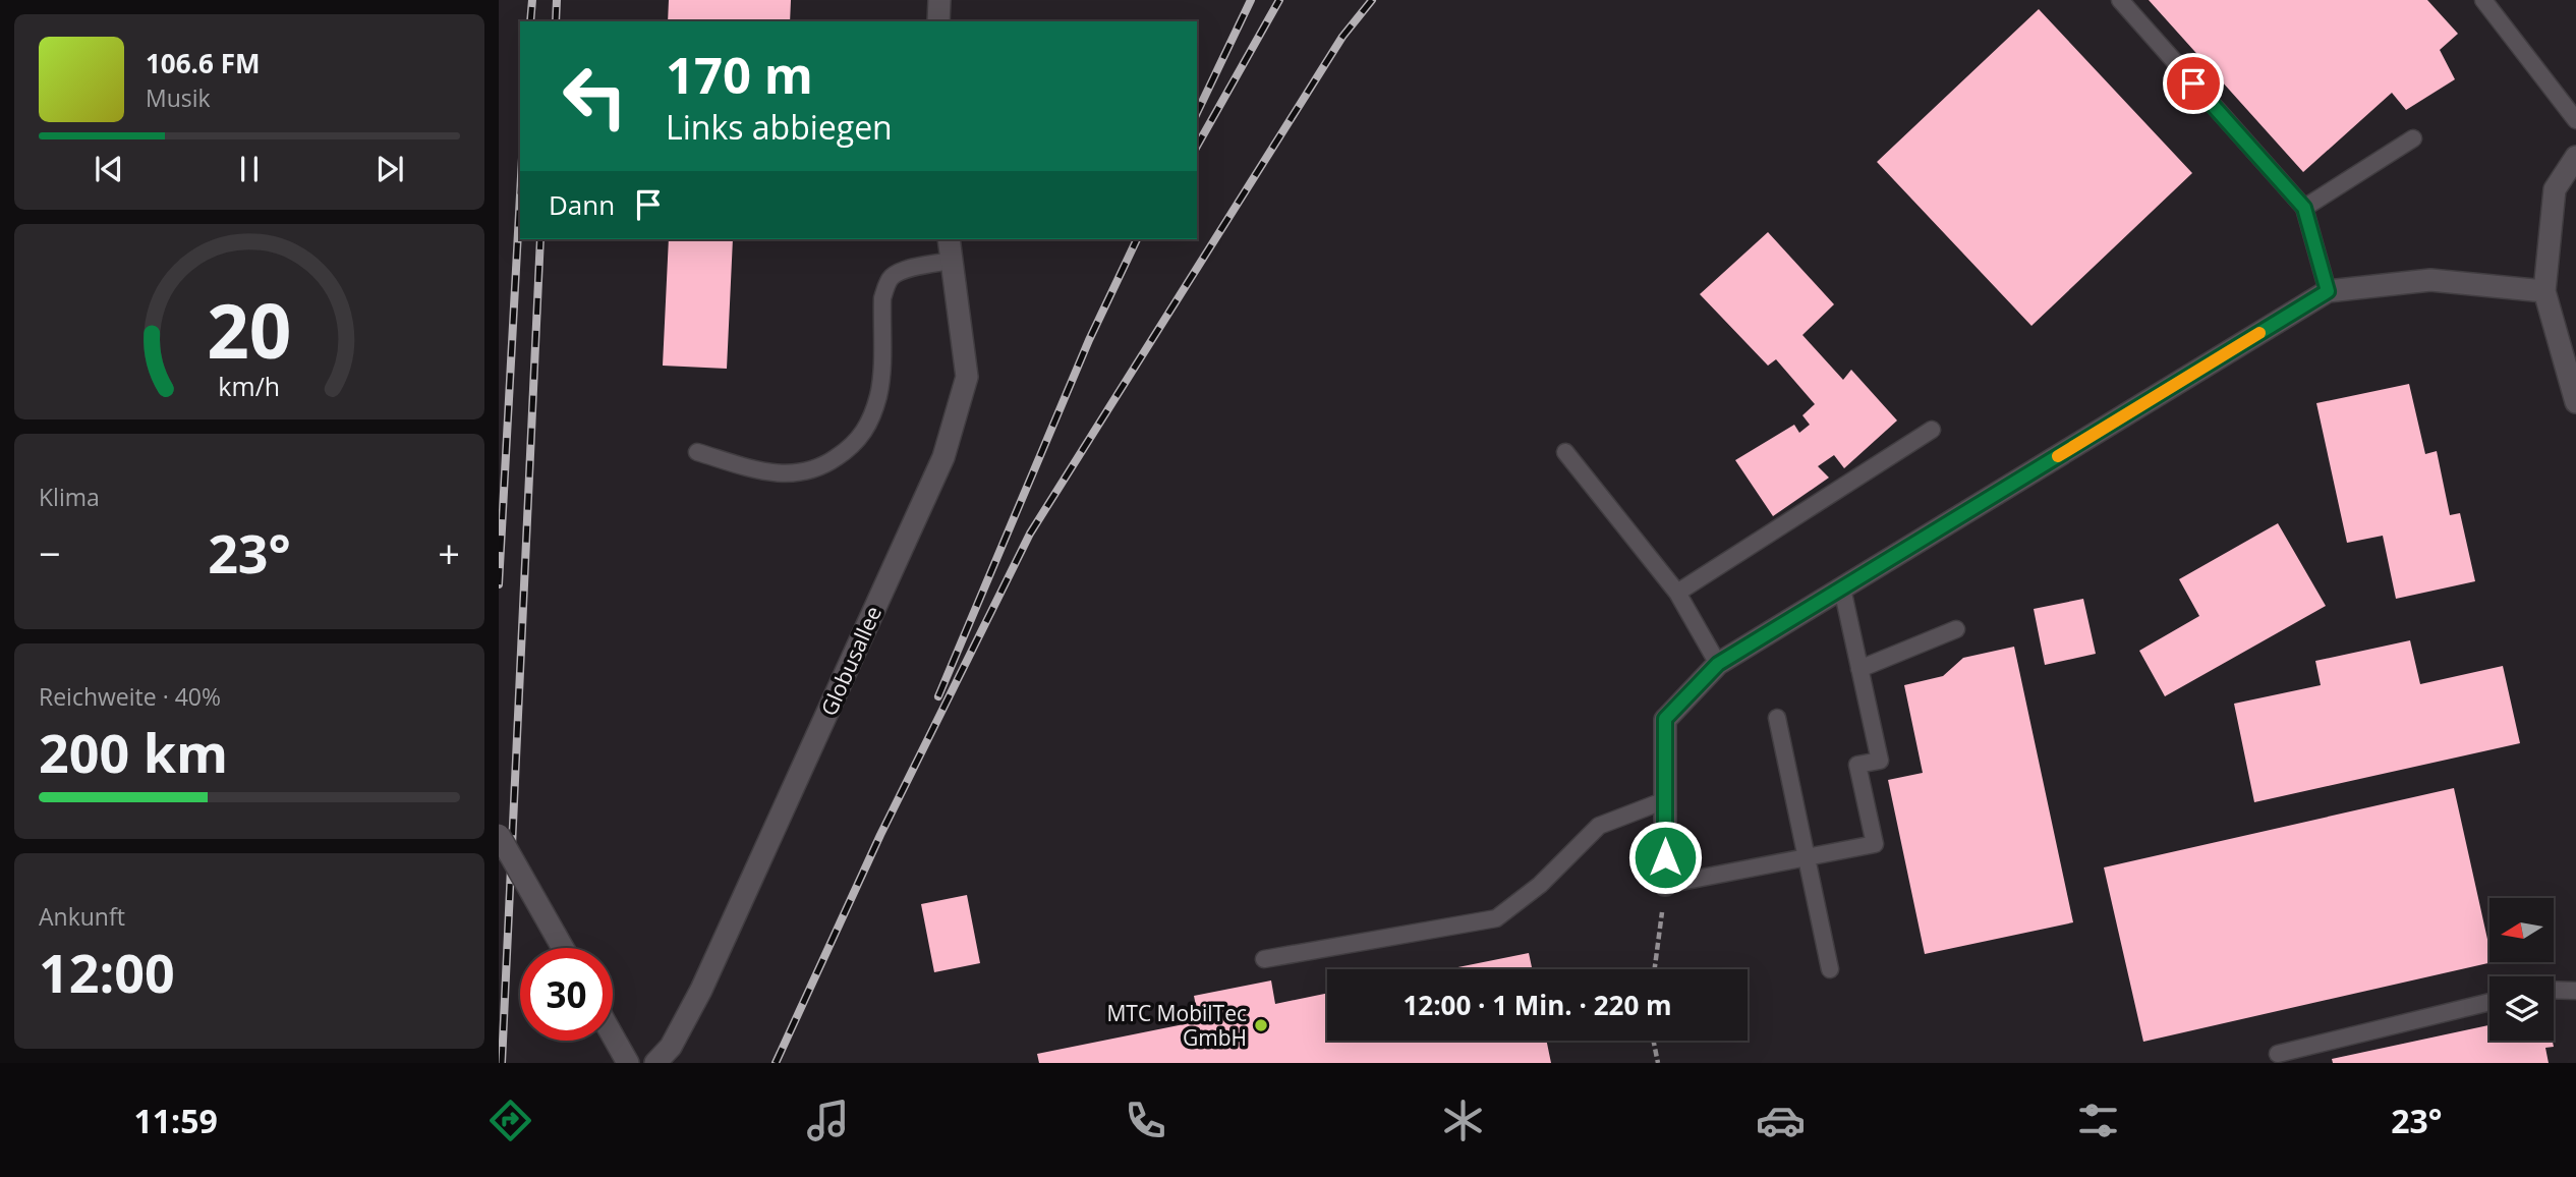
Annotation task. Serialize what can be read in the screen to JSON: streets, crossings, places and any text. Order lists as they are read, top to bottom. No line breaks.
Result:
{"streets":{"street":["Globusallee"]},"places":["MTC MobilTec GmbH"],"north":"left","page":{"turn":["170 m","Links abbiegen"],"song":["106.6 FM","Musik"],"then":"Dann","tile":["Klima",["Reichweite · 40%","200 km"],["Ankunft","12:00"]],"heat":["−","23°","+"],"limit":"30","trip":"12:00 · 1 Min. · 220 m","tabs":["11:59","23°"],"gauge":["20","km/h"]}}
